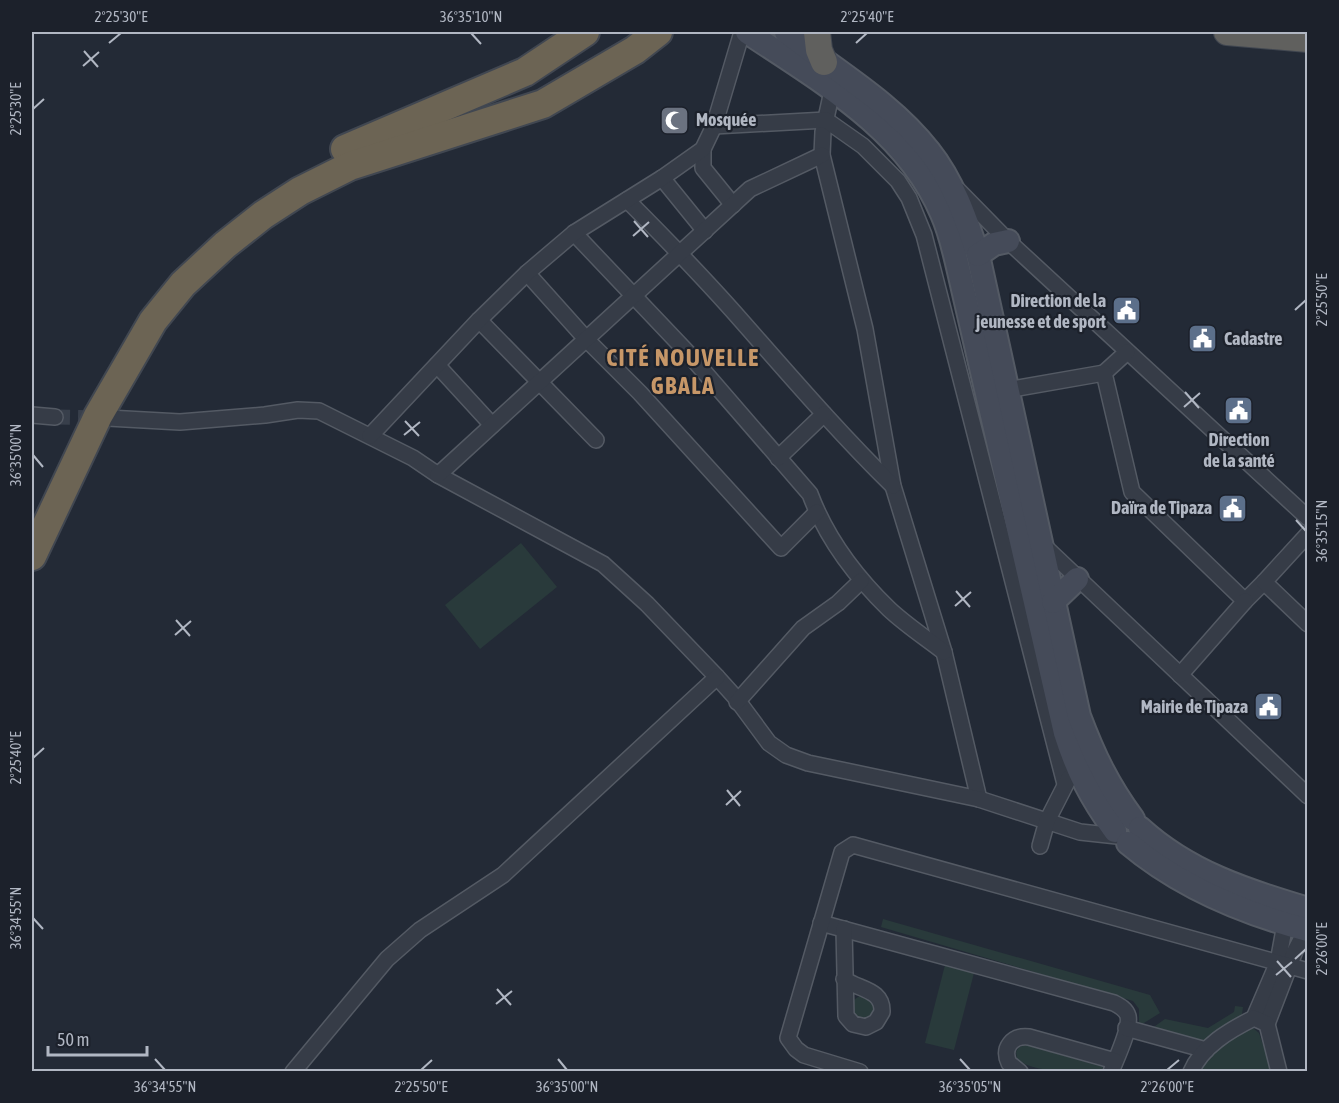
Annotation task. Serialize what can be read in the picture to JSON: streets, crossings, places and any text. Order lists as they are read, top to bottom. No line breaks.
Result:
{"districts":["CITÉ NOUVELLE GBALA"],"places":{"mosque":["Mosquée"],"public building":["Direction de la jeunesse et de sport","Cadastre","Direction de la santé","Daïra de Tipaza","Mairie de Tipaza"]},"scale_bar":"50 m","coordinates":["2°25'30\"E","36°35'10\"N","2°25'40\"E","2°25'50\"E","36°35'00\"N","36°35'15\"N","36°34'55\"N","2°26'00\"E","36°35'05\"N"]}
